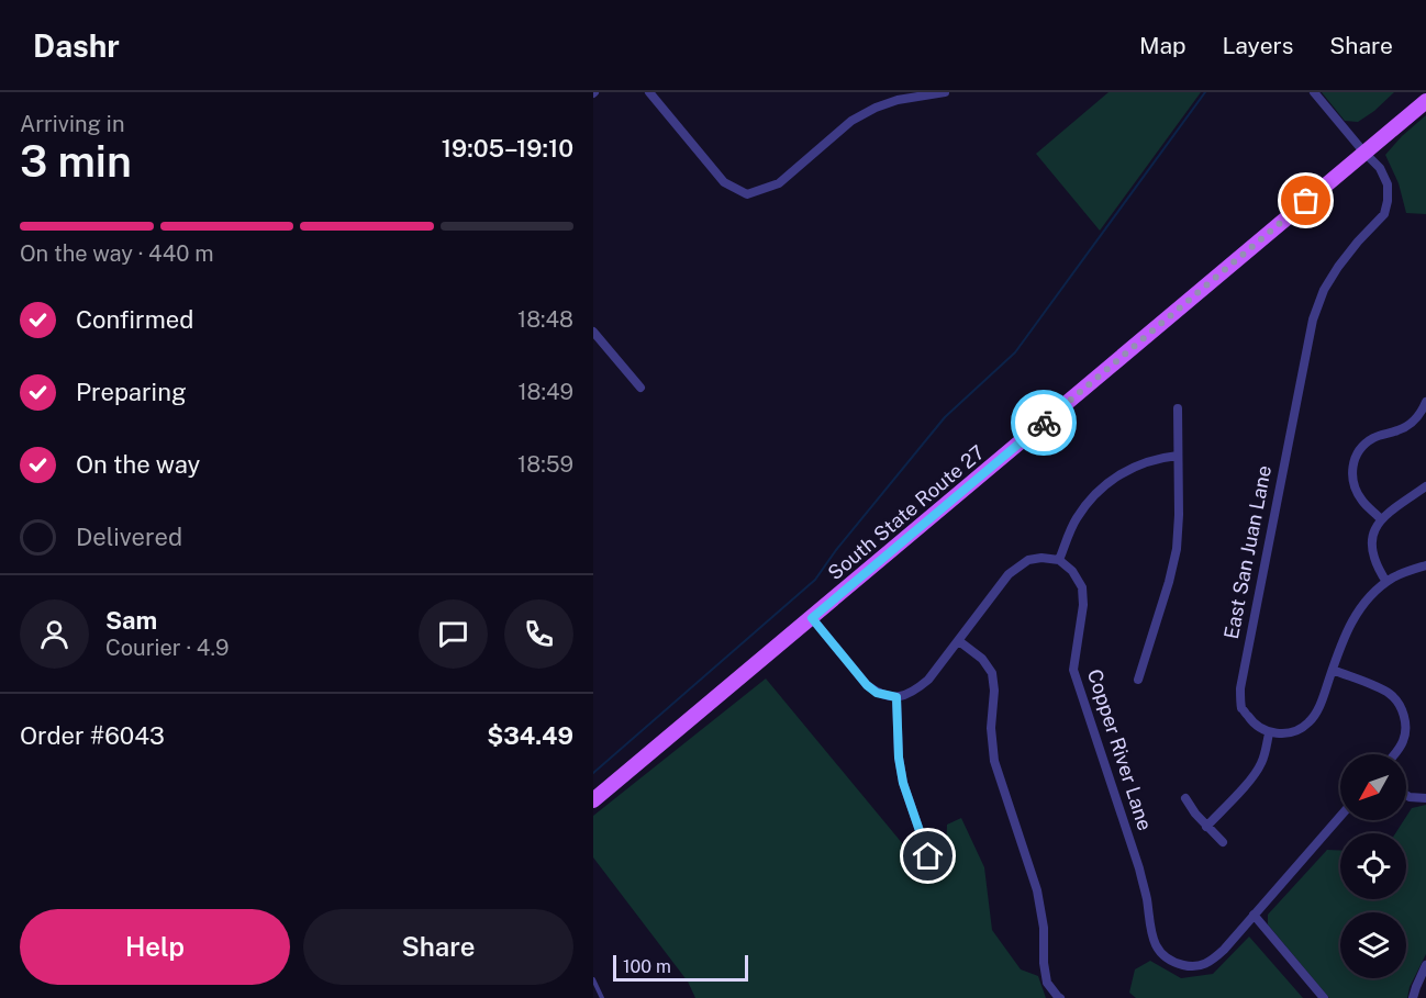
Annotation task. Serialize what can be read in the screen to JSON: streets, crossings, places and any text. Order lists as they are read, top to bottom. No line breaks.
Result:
{"streets":{"main road":["South State Route 27"],"street":["East San Juan Lane","Copper River Lane"]},"crossings":[["South State Route 27","East San Juan Lane"]],"scale_bar":"100 m","north":"bottom left","page":{"header":"Dashr","nav":["Map","Layers","Share"],"heading":["3 min","Arriving in","19:05–19:10"],"panel":["Sam","Courier · 4.9","Order #6043","$34.49"],"bar":"On the way · 440 m","list":[["Confirmed","18:48"],["Preparing","18:49"],["On the way","18:59"],"Delivered"],"buttons":["Help","Share"],"scale":"100 m"}}
